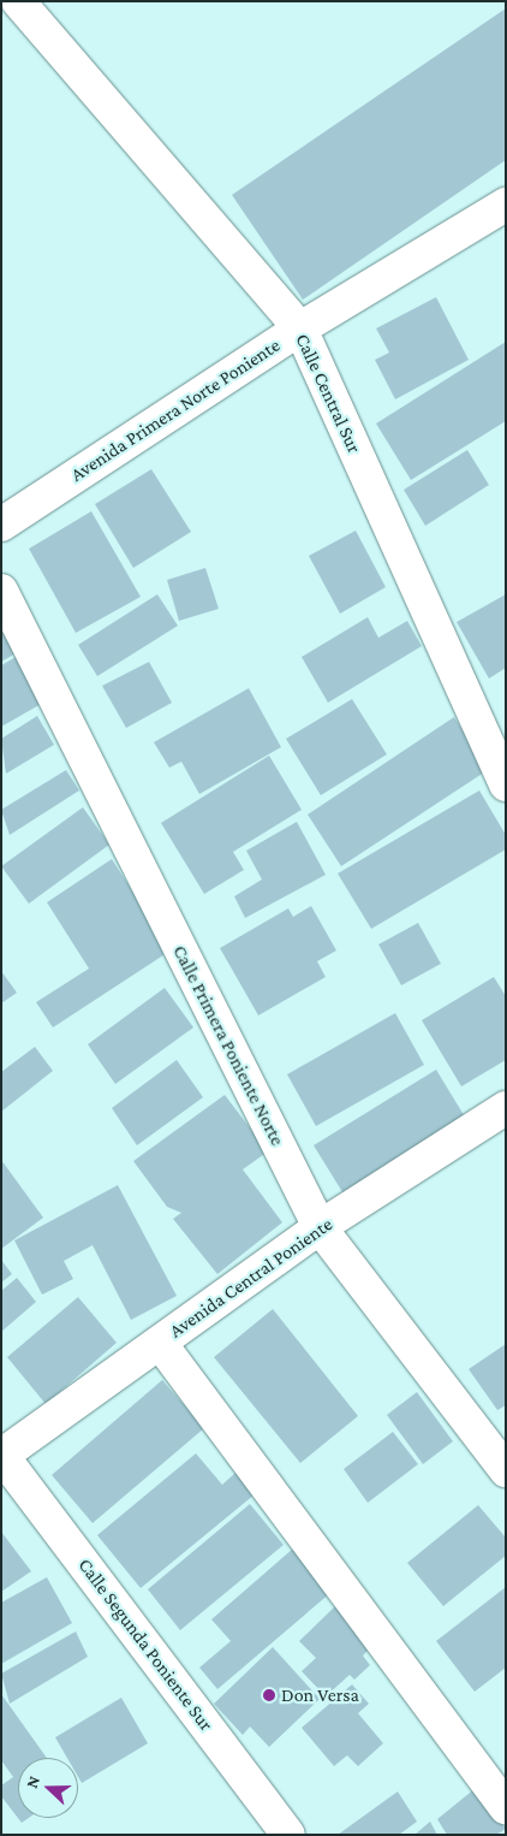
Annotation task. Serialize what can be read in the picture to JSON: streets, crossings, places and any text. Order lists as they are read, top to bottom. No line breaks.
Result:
{"streets":{"street":["Calle Central Sur","Avenida Primera Norte Poniente","Calle Primera Poniente Norte","Avenida Central Poniente","Calle Segunda Poniente Sur"]},"crossings":[["Calle Central Sur","Avenida Primera Norte Poniente"],["Calle Primera Poniente Norte","Avenida Central Poniente"],["Avenida Central Poniente","Calle Segunda Poniente Sur"]],"places":["Don Versa"],"north":"left"}
